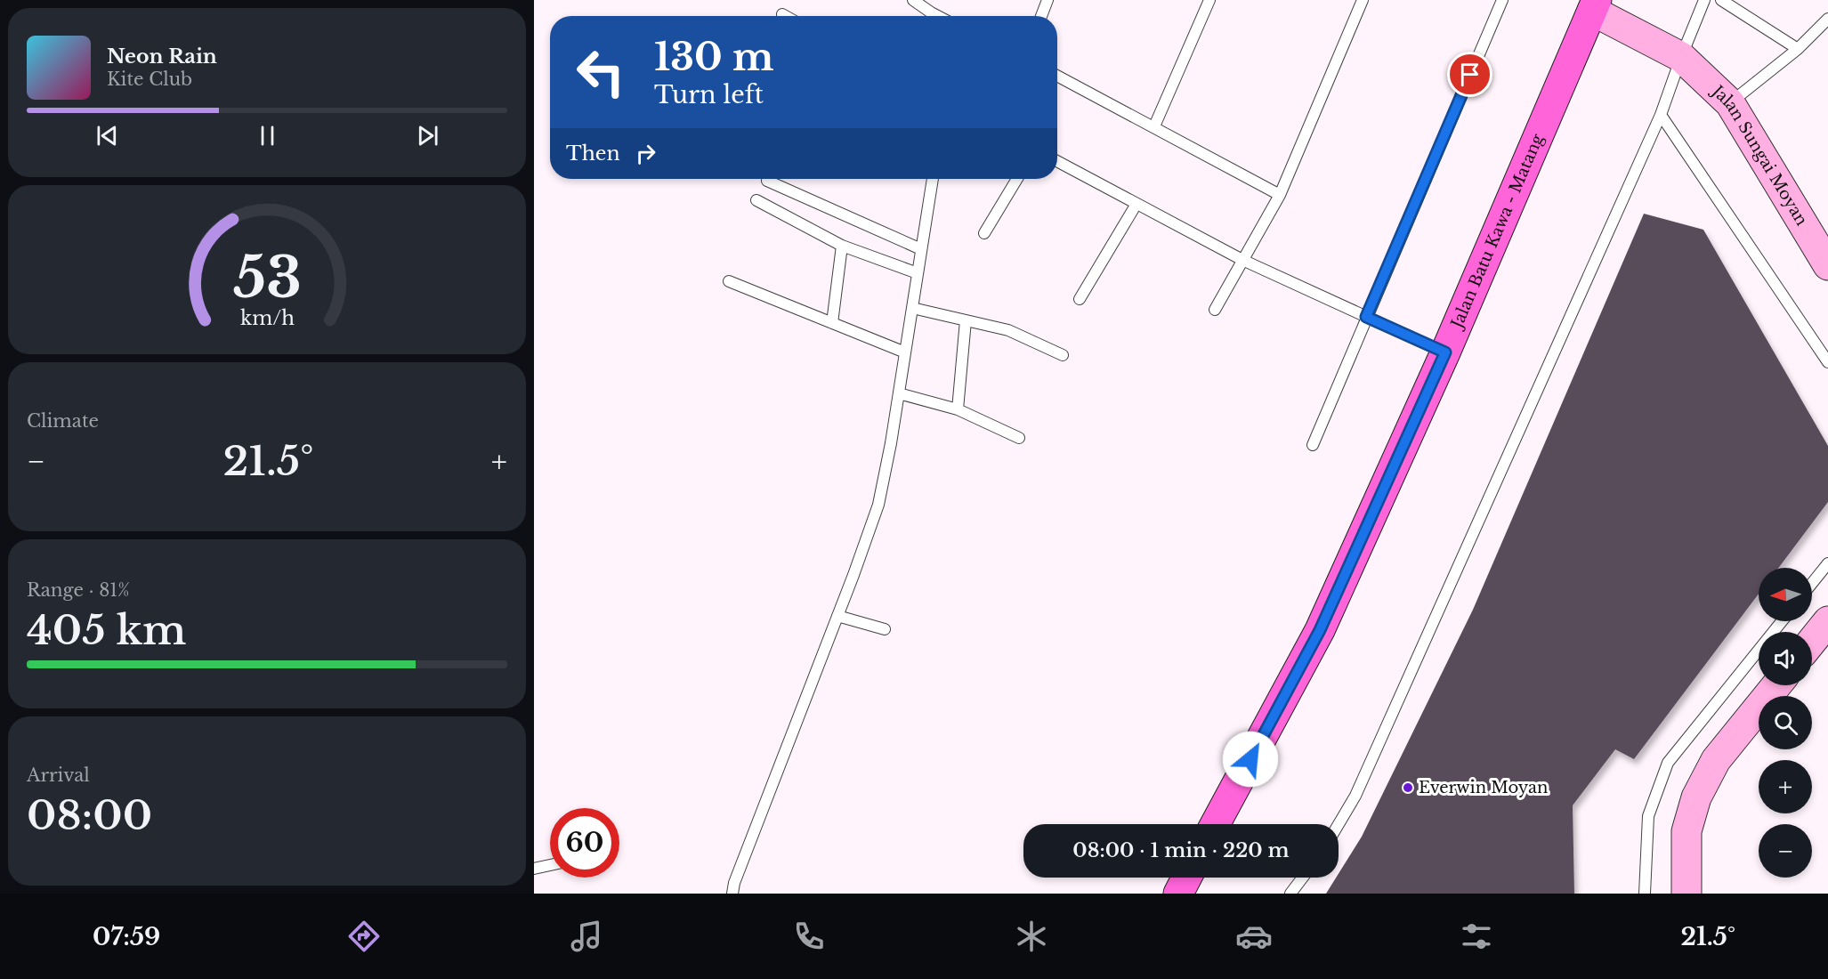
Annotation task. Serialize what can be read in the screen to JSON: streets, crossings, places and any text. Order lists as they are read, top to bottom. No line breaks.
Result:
{"streets":{"main road":["Jalan Batu Kawa - Matang"],"street":["Jalan Sungai Moyan"]},"crossings":[["Jalan Sungai Moyan","Jalan Batu Kawa - Matang"]],"places":["Everwin Moyan"],"north":"left","page":{"turn":["130 m","Turn left"],"song":["Neon Rain","Kite Club"],"then":"Then","tile":["Climate",["Range · 81%","405 km"],["Arrival","08:00"]],"heat":["−","21.5°","+"],"map_buttons":["+","−"],"limit":"60","trip":"08:00 · 1 min · 220 m","tabs":["07:59","21.5°"],"gauge":["53","km/h"]}}
